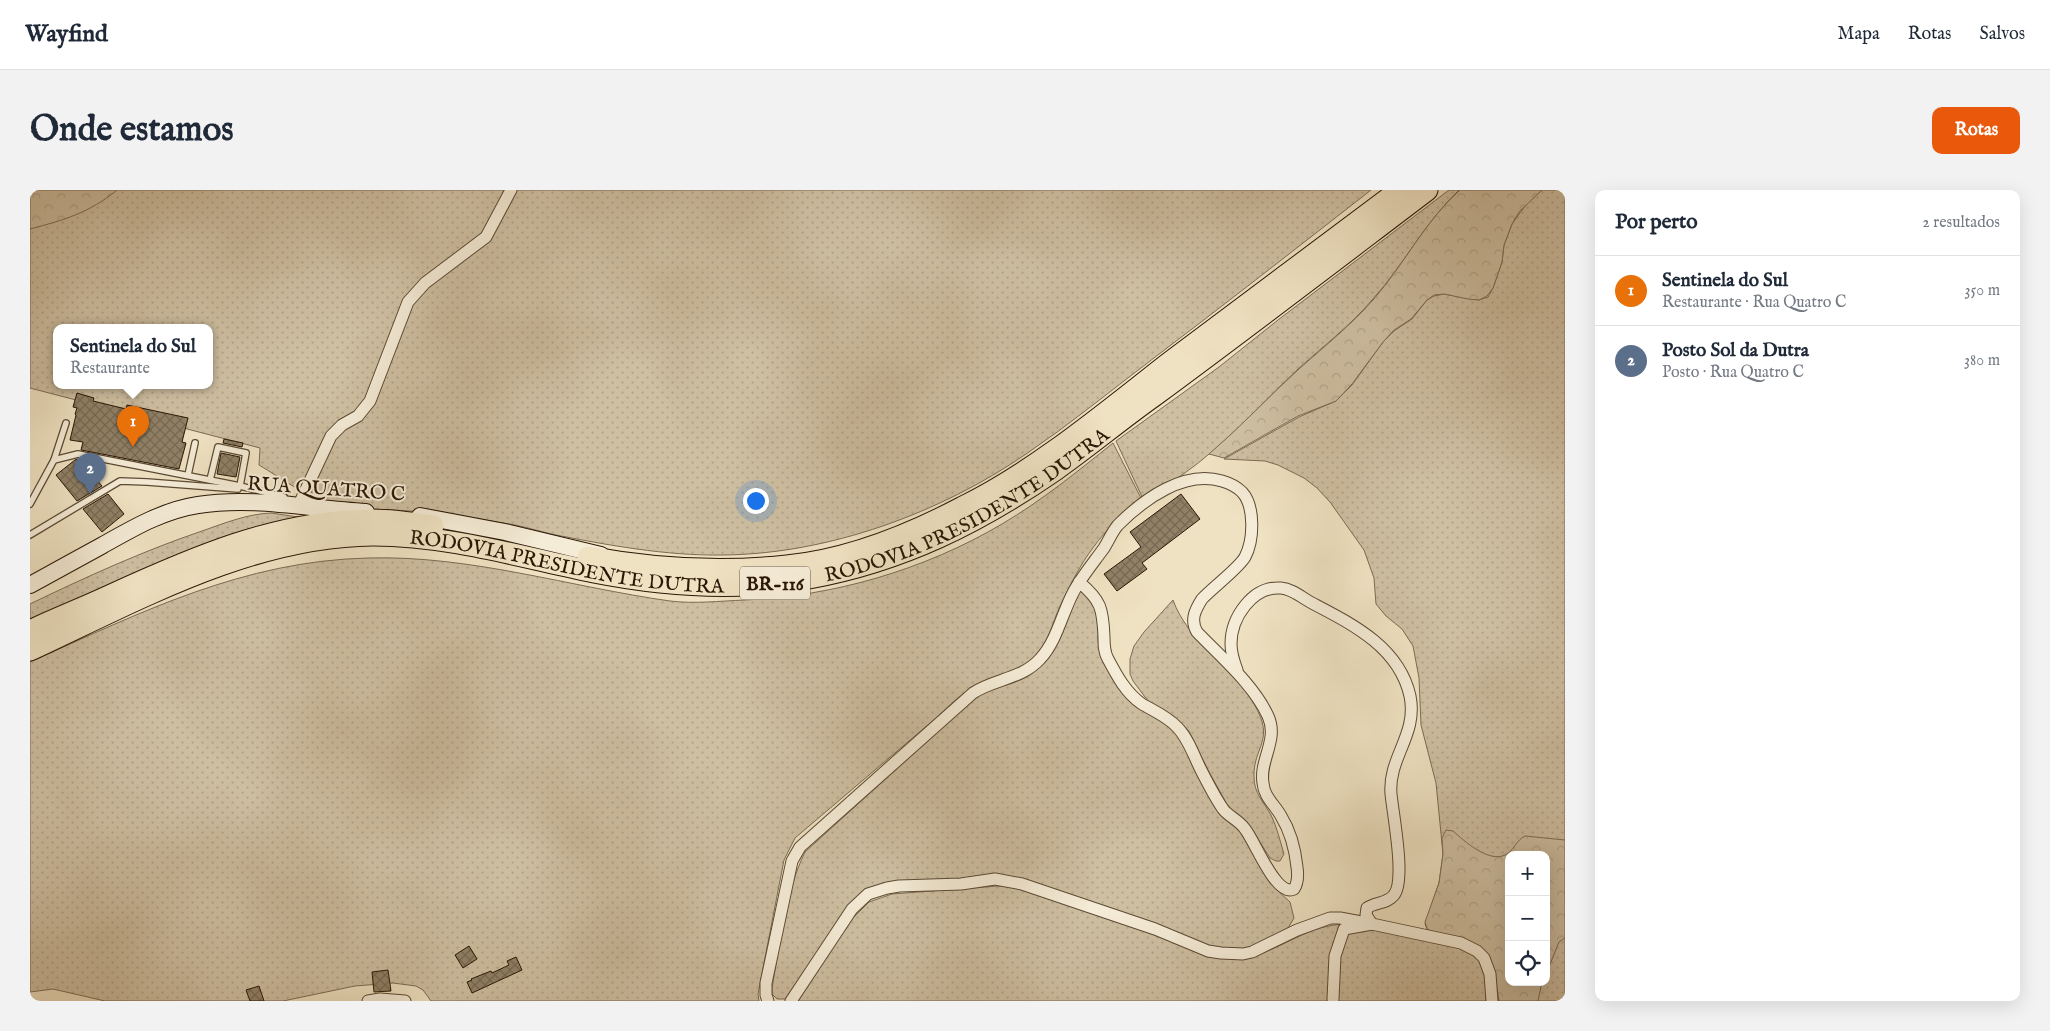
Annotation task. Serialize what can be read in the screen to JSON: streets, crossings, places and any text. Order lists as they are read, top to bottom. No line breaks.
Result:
{"streets":{"highway":["RODOVIA PRESIDENTE DUTRA","BR-116"],"street":["RUA QUATRO C"]},"crossings":[["RUA QUATRO C","RODOVIA PRESIDENTE DUTRA"]],"page":{"header":"Wayfind","nav":["Mapa","Rotas","Salvos"],"buttons":"Rotas","title":"Onde estamos","heading":["Por perto","2 resultados"],"list":[{"mark":"1","name":"Sentinela do Sul","note":"Restaurante · Rua Quatro C","value":"350 m"},{"mark":"2","name":"Posto Sol da Dutra","note":"Posto · Rua Quatro C","value":"380 m"}],"popup":["Sentinela do Sul","Restaurante"],"pins":["1","2"],"map_buttons":["+","−"]}}
